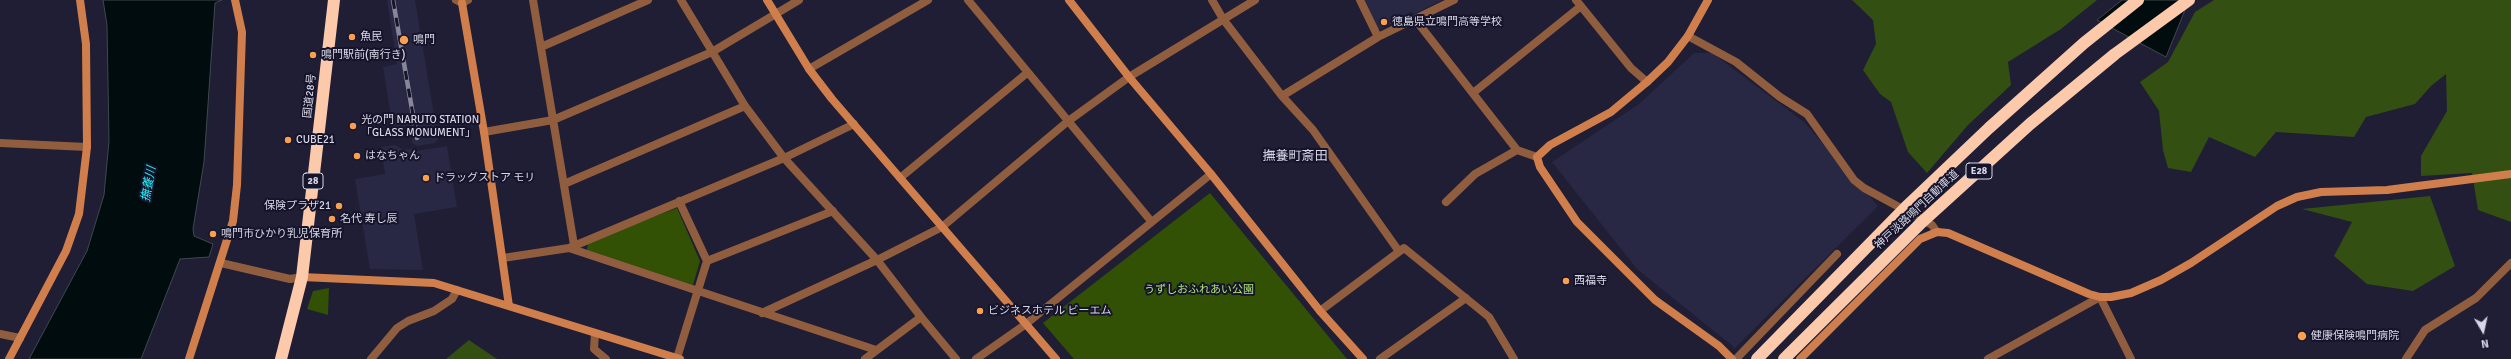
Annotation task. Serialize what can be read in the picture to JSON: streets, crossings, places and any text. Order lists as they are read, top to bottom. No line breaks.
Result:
{"streets":{"highway":["国道28号","E28","28","神戸淡路鳴門自動車道"]},"districts":["撫養町斎田"],"water":["撫養川"],"parks":["うずしおふれあい公園"],"places":["徳島県立鳴門高等学校","魚民","鳴門","鳴門駅前(南行き)","光の門 NARUTO STATION 「GLASS MONUMENT」","CUBE21","はなちゃん","ドラッグストア モリ","保険プラザ21","名代 寿し辰","鳴門市ひかり乳児保育所","西福寺","ビジネスホテル ビーエム","健康保険鳴門病院"],"north":"bottom"}
